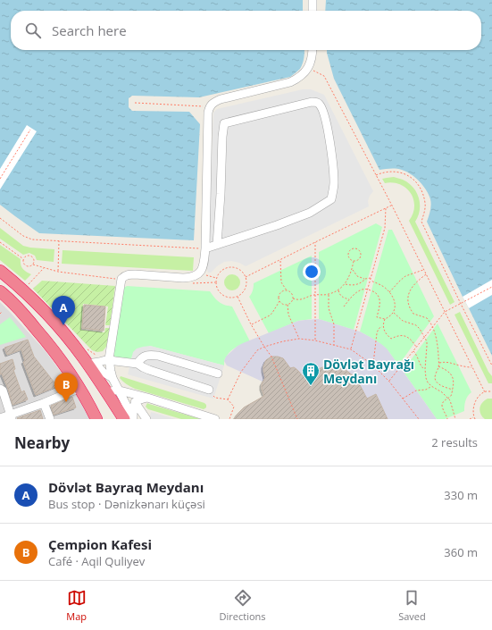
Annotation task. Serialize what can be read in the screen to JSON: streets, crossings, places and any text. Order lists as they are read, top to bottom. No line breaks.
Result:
{"places":{"building":["Dövlət Bayrağı Meydanı"]},"page":{"search":"Search here","pins":["A","B"],"heading":["Nearby","2 results"],"list":[{"mark":"A","name":"Dövlət Bayraq Meydanı","note":"Bus stop · Dənizkənarı küçəsi","value":"330 m"},{"mark":"B","name":"Çempion Kafesi","note":"Café · Aqil Quliyev","value":"360 m"}],"nav":["Map","Directions","Saved"]}}
